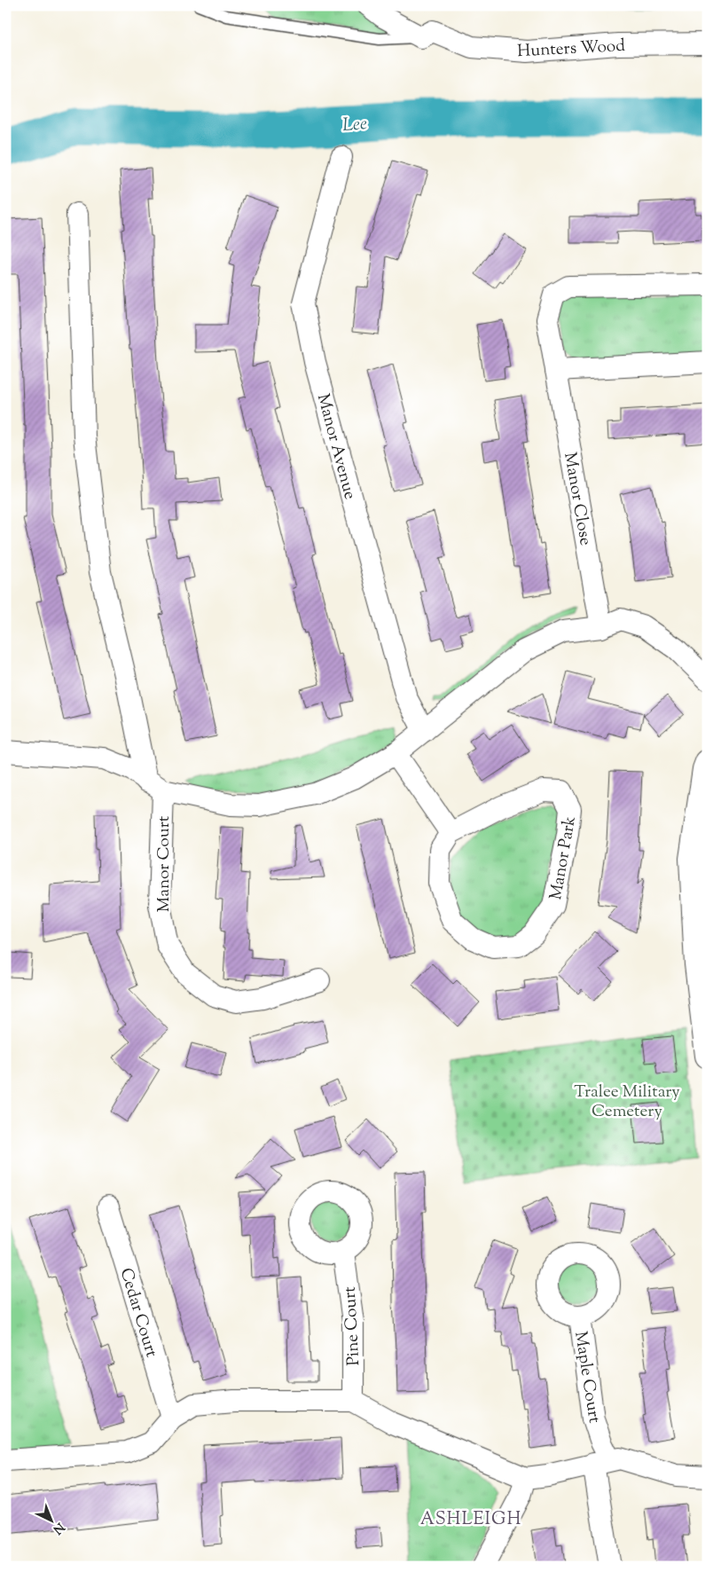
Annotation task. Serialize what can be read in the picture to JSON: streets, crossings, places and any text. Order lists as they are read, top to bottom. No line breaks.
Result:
{"streets":{"street":["Hunters Wood","Manor Avenue","Manor Close","Manor Park","Manor Court","Cedar Court","Pine Court","Maple Court"]},"districts":["ASHLEIGH"],"water":["Lee"],"parks":["Tralee Military Cemetery"],"north":"bottom right"}
